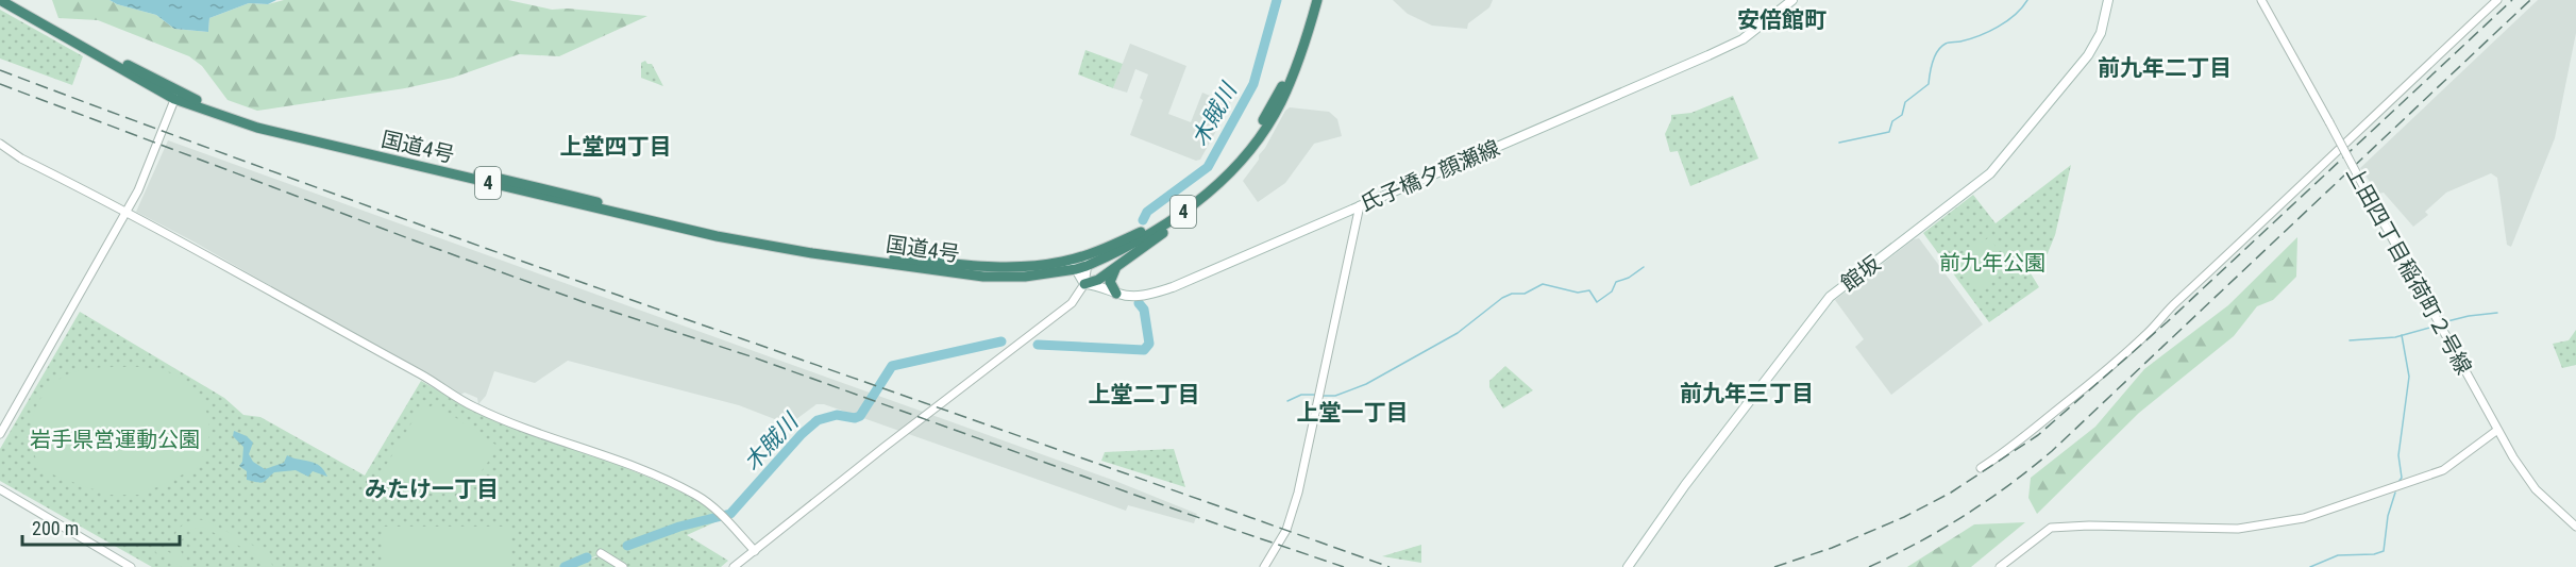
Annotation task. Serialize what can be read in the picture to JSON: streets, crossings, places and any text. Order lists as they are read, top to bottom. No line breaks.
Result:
{"streets":{"highway":["国道4号","4"],"main road":["氏子橋夕顔瀬線","館坂"],"street":["上田四丁目稲荷町２号線"]},"crossings":[["国道4号","4"]],"districts":["安倍館町","前九年二丁目","上堂四丁目","前九年三丁目","上堂二丁目","上堂一丁目","みたけ一丁目"],"water":["木賊川"],"parks":["前九年公園","岩手県営運動公園"],"scale_bar":"200 m"}
